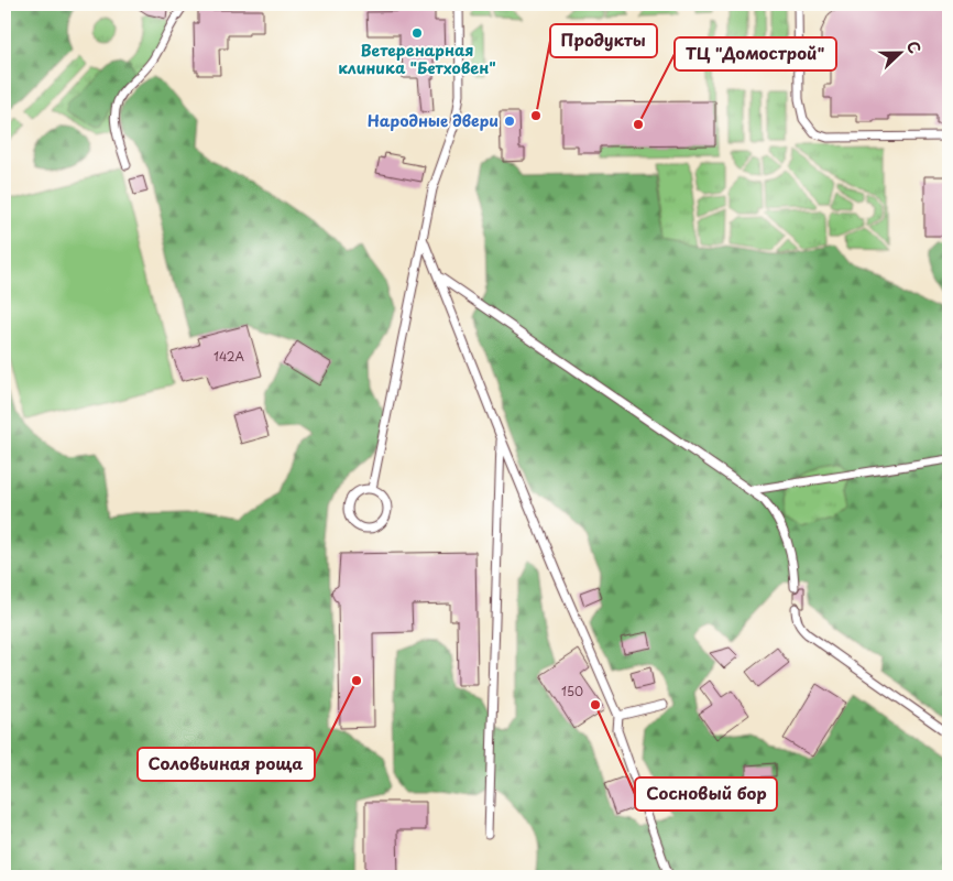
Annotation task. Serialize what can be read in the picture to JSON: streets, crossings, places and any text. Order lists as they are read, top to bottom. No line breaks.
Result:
{"places":["Ветеренарная клиника \"Бетховен\"","Продукты","Народные двери","ТЦ \"Домострой\"","Соловьиная роща","Сосновый бор"],"house_numbers":["142А","150"],"north":"right"}
